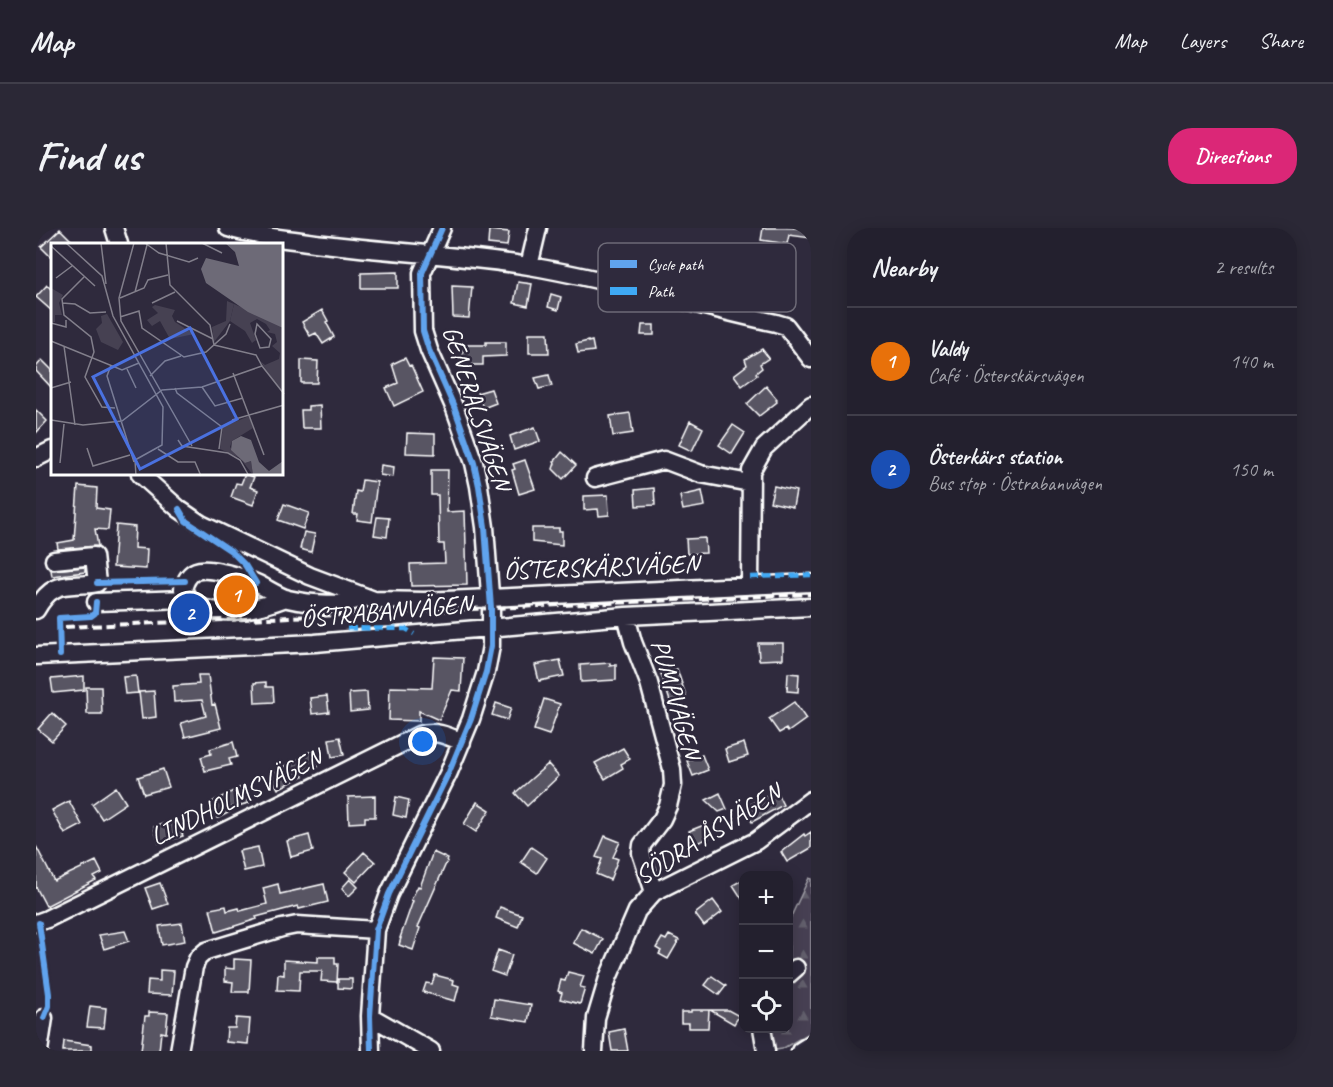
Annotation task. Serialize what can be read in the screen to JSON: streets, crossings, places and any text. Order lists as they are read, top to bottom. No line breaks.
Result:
{"streets":{"street":["GENERALSVÄGEN","ÖSTERSKÄRSVÄGEN","ÖSTRABANVÄGEN","PUMPVÄGEN","LINDHOLMSVÄGEN","SÖDRA ÅSVÄGEN"]},"crossings":[["GENERALSVÄGEN","ÖSTERSKÄRSVÄGEN"],["GENERALSVÄGEN","ÖSTRABANVÄGEN"],["GENERALSVÄGEN","LINDHOLMSVÄGEN"],["ÖSTRABANVÄGEN","PUMPVÄGEN"],["PUMPVÄGEN","SÖDRA ÅSVÄGEN"]],"legend":["Cycle path","Path"],"page":{"header":"Map","nav":["Map","Layers","Share"],"buttons":"Directions","title":"Find us","heading":["Nearby","2 results"],"list":[{"mark":"1","name":"Valdy","note":"Café · Österskärsvägen","value":"140 m"},{"mark":"2","name":"Österkärs station","note":"Bus stop · Östrabanvägen","value":"150 m"}],"pins":["1","2"],"map_buttons":["+","−"]}}
